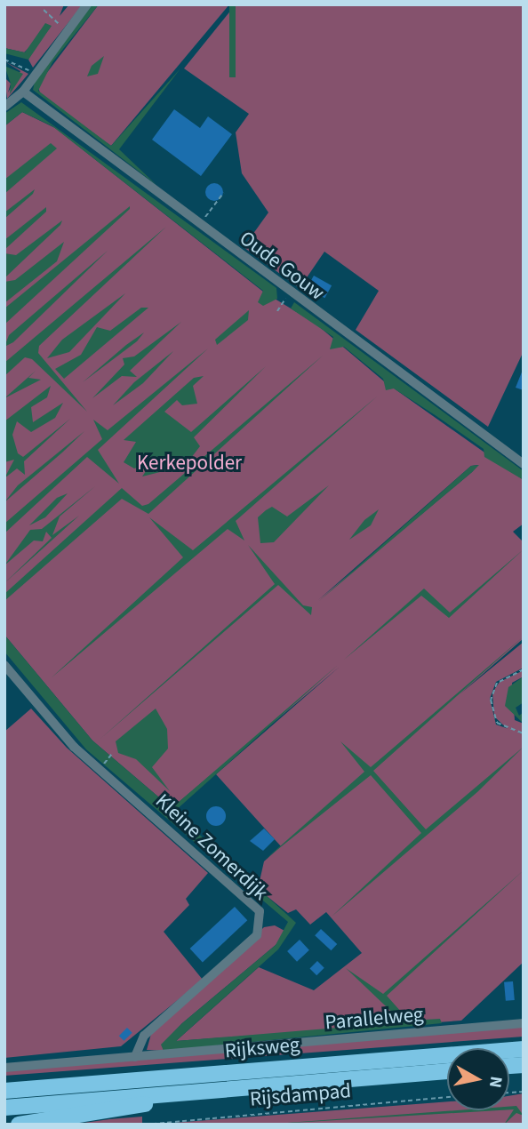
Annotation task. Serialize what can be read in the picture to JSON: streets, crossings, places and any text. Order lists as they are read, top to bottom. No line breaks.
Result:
{"streets":{"highway":["Rijksweg"],"street":["Oude Gouw","Kleine Zomerdijk","Parallelweg"],"path":["Rijsdampad"]},"crossings":[["Kleine Zomerdijk","Parallelweg"]],"parks":["Kerkepolder"],"north":"right"}
